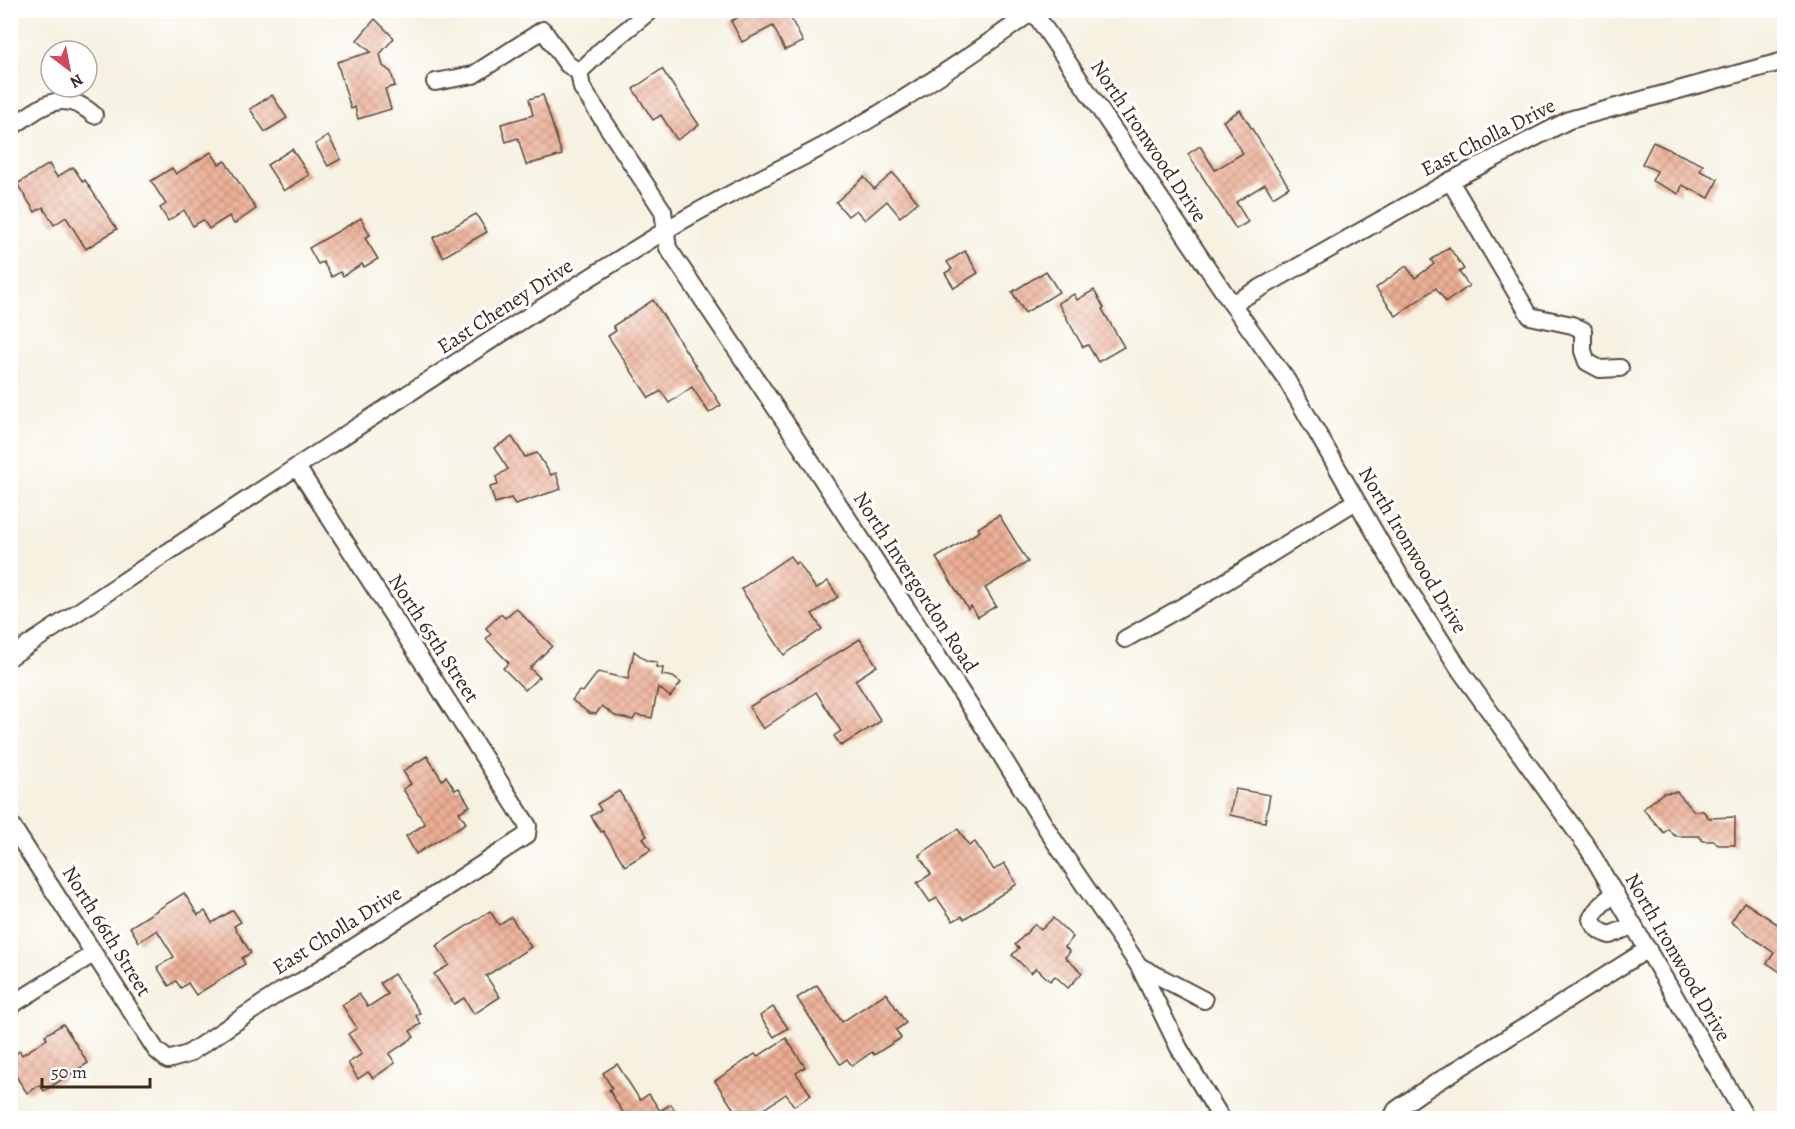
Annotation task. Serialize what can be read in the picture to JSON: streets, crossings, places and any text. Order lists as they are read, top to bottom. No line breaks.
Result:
{"streets":{"street":["East Cholla Drive","North Ironwood Drive","East Cheney Drive","North Invergordon Road","North 65th Street","North 66th Street"]},"crossings":[["East Cholla Drive","North Ironwood Drive"],["East Cholla Drive","North 65th Street"],["East Cholla Drive","North 66th Street"],["North Ironwood Drive","East Cheney Drive"],["East Cheney Drive","North Invergordon Road"],["East Cheney Drive","North 65th Street"]],"scale_bar":"50 m","north":"bottom right"}
